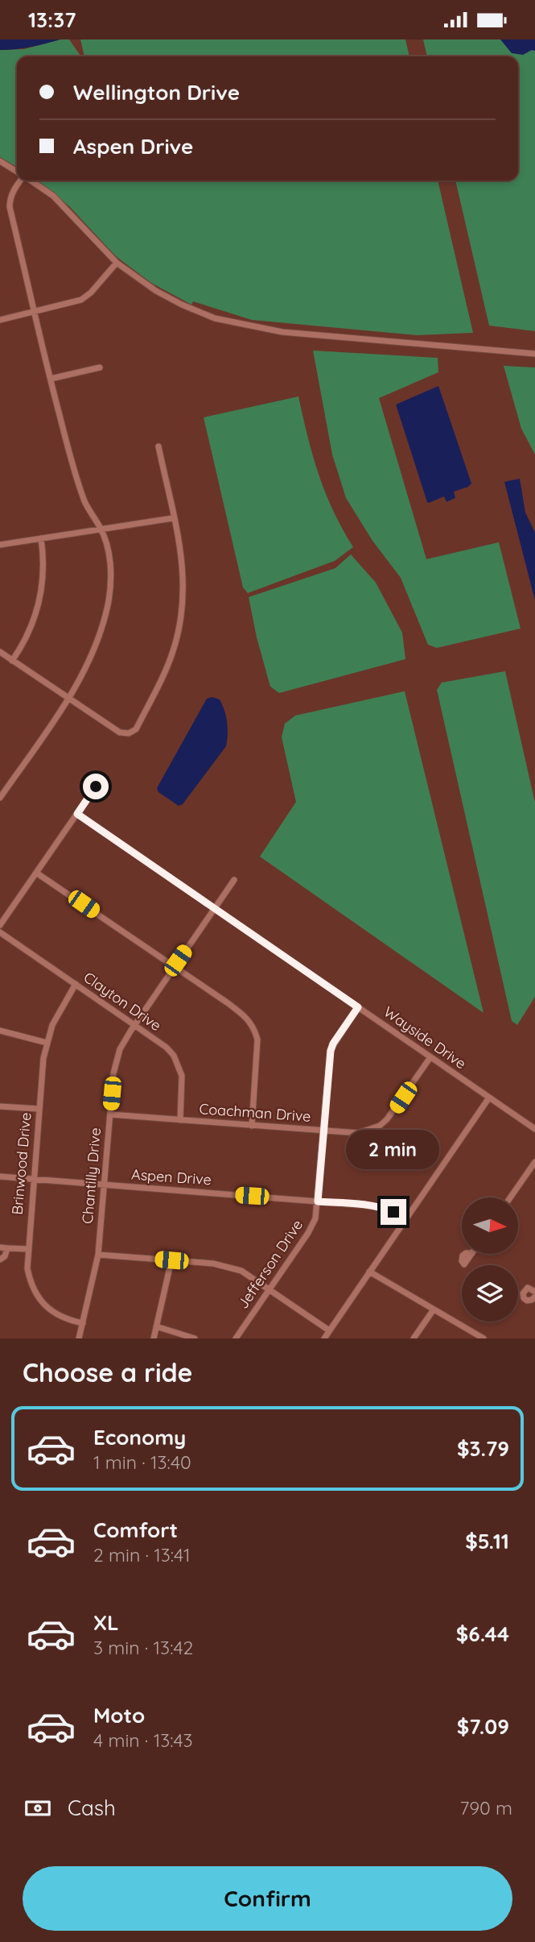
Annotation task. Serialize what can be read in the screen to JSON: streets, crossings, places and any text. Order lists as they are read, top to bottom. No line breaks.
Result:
{"streets":{"street":["Clayton Drive","Wayside Drive","Coachman Drive","Brinwood Drive","Chantilly Drive","Aspen Drive","Jefferson Drive"]},"crossings":[["Clayton Drive","Coachman Drive"],["Clayton Drive","Brinwood Drive"],["Clayton Drive","Chantilly Drive"],["Wayside Drive","Coachman Drive"],["Wayside Drive","Chantilly Drive"],["Wayside Drive","Jefferson Drive"],["Coachman Drive","Chantilly Drive"],["Coachman Drive","Jefferson Drive"],["Brinwood Drive","Chantilly Drive"],["Brinwood Drive","Aspen Drive"],["Chantilly Drive","Aspen Drive"],["Aspen Drive","Jefferson Drive"]],"north":"right","page":{"status":"13:37","banner":["Wellington Drive","Aspen Drive"],"bubble":"2 min","heading":"Choose a ride","list":[{"name":"Economy","note":"1 min · 13:40","value":"$3.79"},{"name":"Comfort","note":"2 min · 13:41","value":"$5.11"},{"name":"XL","note":"3 min · 13:42","value":"$6.44"},{"name":"Moto","note":"4 min · 13:43","value":"$7.09"}],"pay":["Cash","790 m"],"buttons":"Confirm"}}
